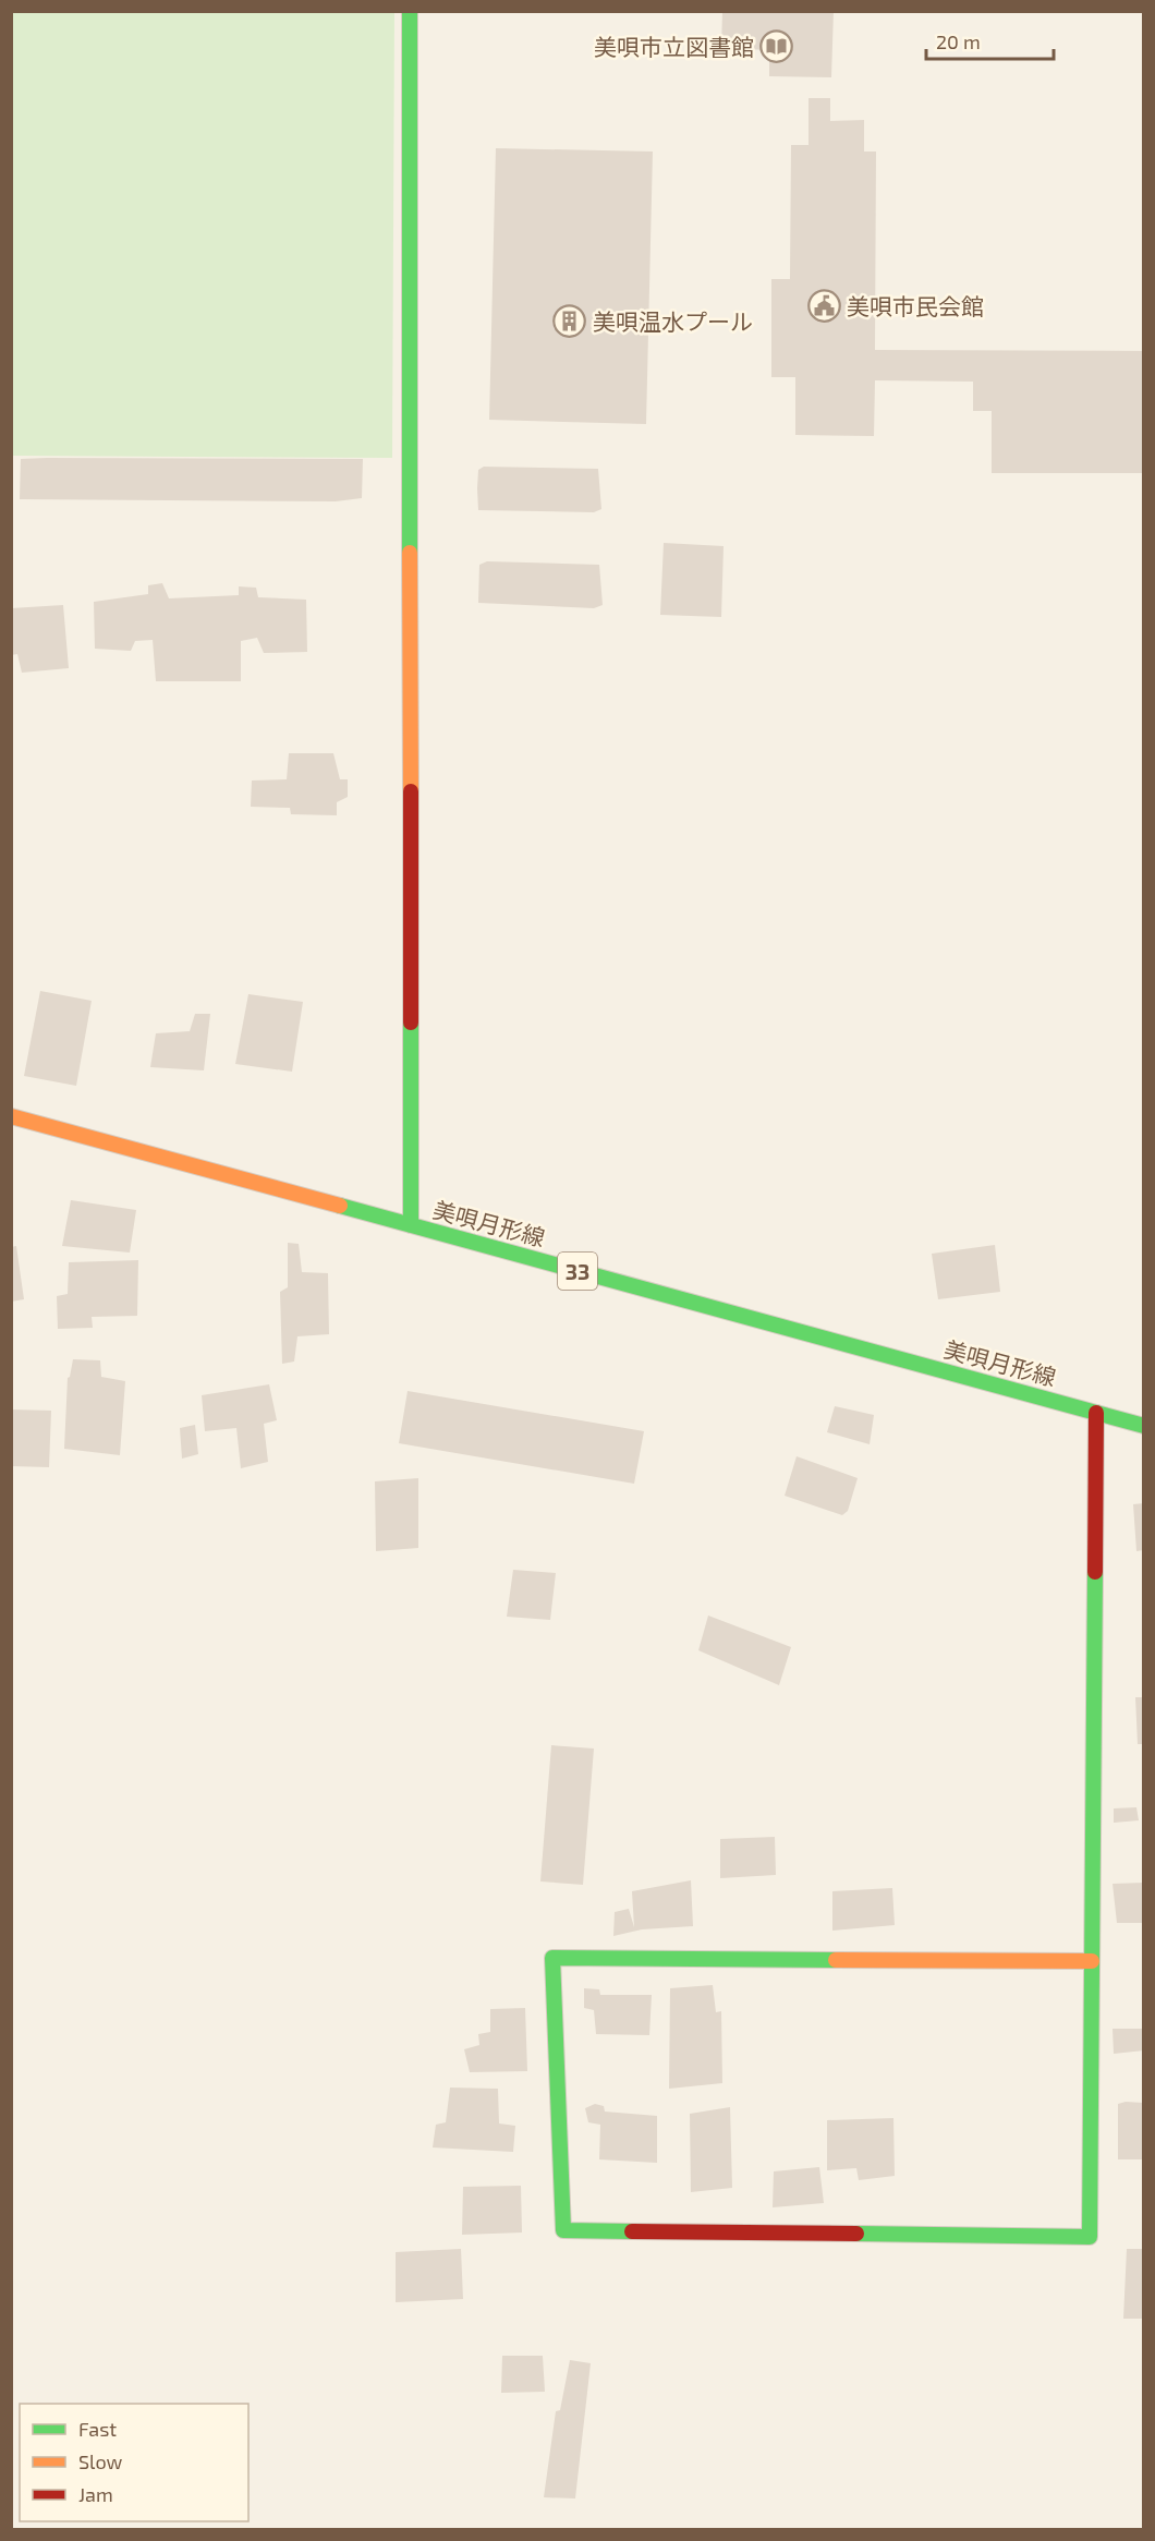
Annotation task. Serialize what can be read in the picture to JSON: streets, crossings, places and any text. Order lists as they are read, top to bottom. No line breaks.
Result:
{"streets":{"street":["美唄月形線","33"]},"places":{"library":["美唄市立図書館"],"public building":["美唄市民会館"],"building":["美唄温水プール"]},"legend":["Fast","Slow","Jam"],"scale_bar":"20 m"}
